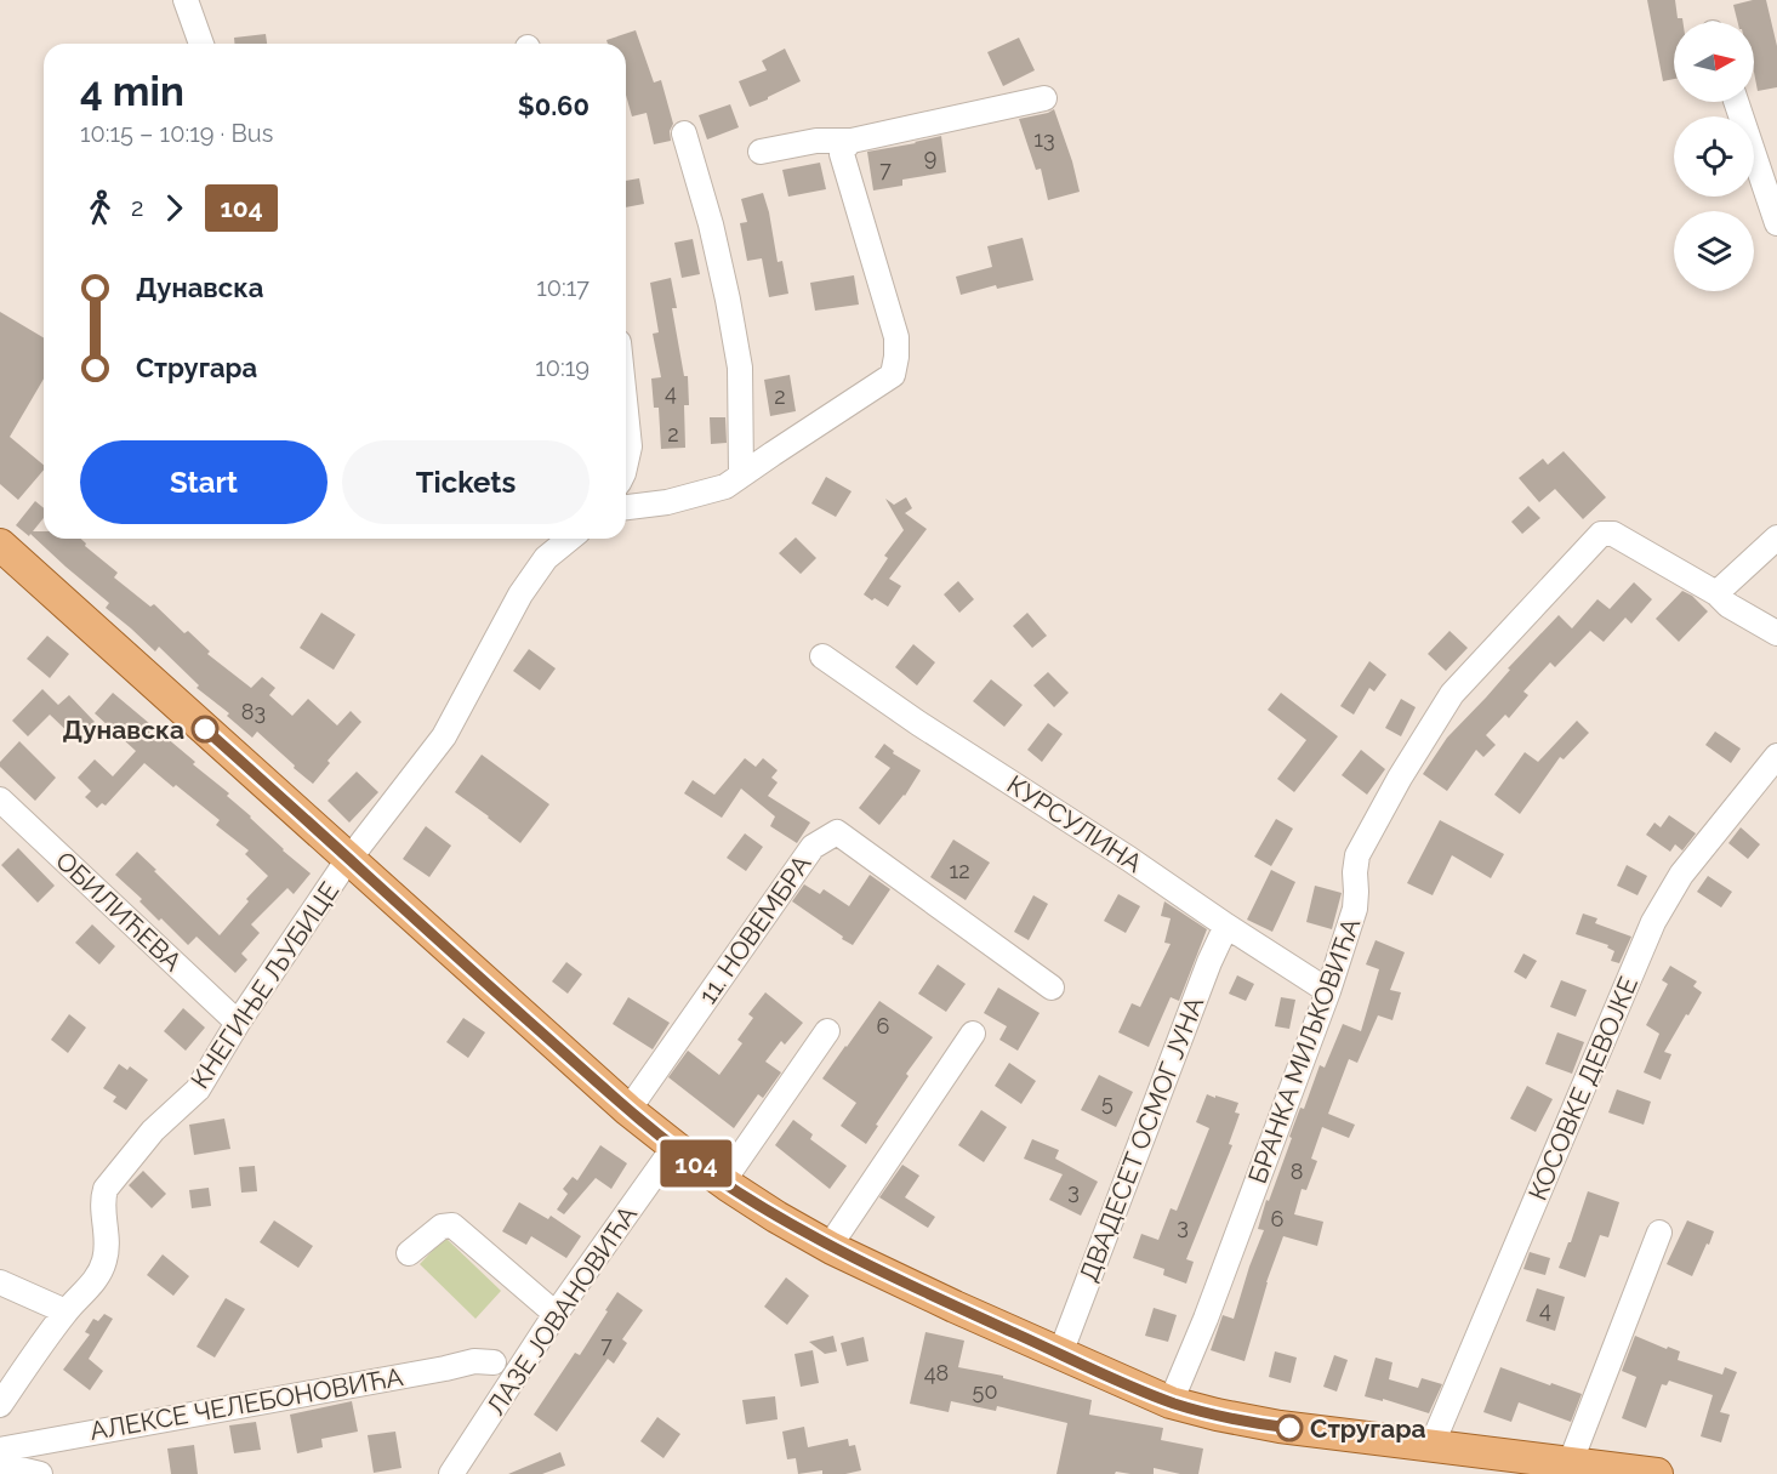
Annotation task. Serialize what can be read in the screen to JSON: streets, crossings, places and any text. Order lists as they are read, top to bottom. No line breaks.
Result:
{"streets":{"street":["КУРСУЛИНА","ОБИЛИЋЕВА","11. НОВЕМБРА","КНЕГИЊЕ ЉУБИЦЕ","БРАНКА МИЉКОВИЋА","КОСОВКЕ ДЕВОЈКЕ","ДВАДЕСЕТ ОСМОГ ЈУНА","ЛАЗЕ ЈОВАНОВИЋА","АЛЕКСЕ ЧЕЛЕБОНОВИЋА"]},"crossings":[["КУРСУЛИНА","БРАНКА МИЉКОВИЋА"],["КУРСУЛИНА","ДВАДЕСЕТ ОСМОГ ЈУНА"],["ОБИЛИЋЕВА","КНЕГИЊЕ ЉУБИЦЕ"]],"places":["Дунавска","Стругара"],"lines":["bus line 104"],"house_numbers":["13","9","7","4","2","2","83","12","6","5","8","3","6","3","4","7","48","50"],"north":"right","page":{"on_map":"104","heading":["4 min","10:15 – 10:19 · Bus","$0.60"],"legs":["2","104"],"list":[{"name":"Дунавска","value":"10:17"},{"name":"Стругара","value":"10:19"}],"buttons":["Start","Tickets"]}}
